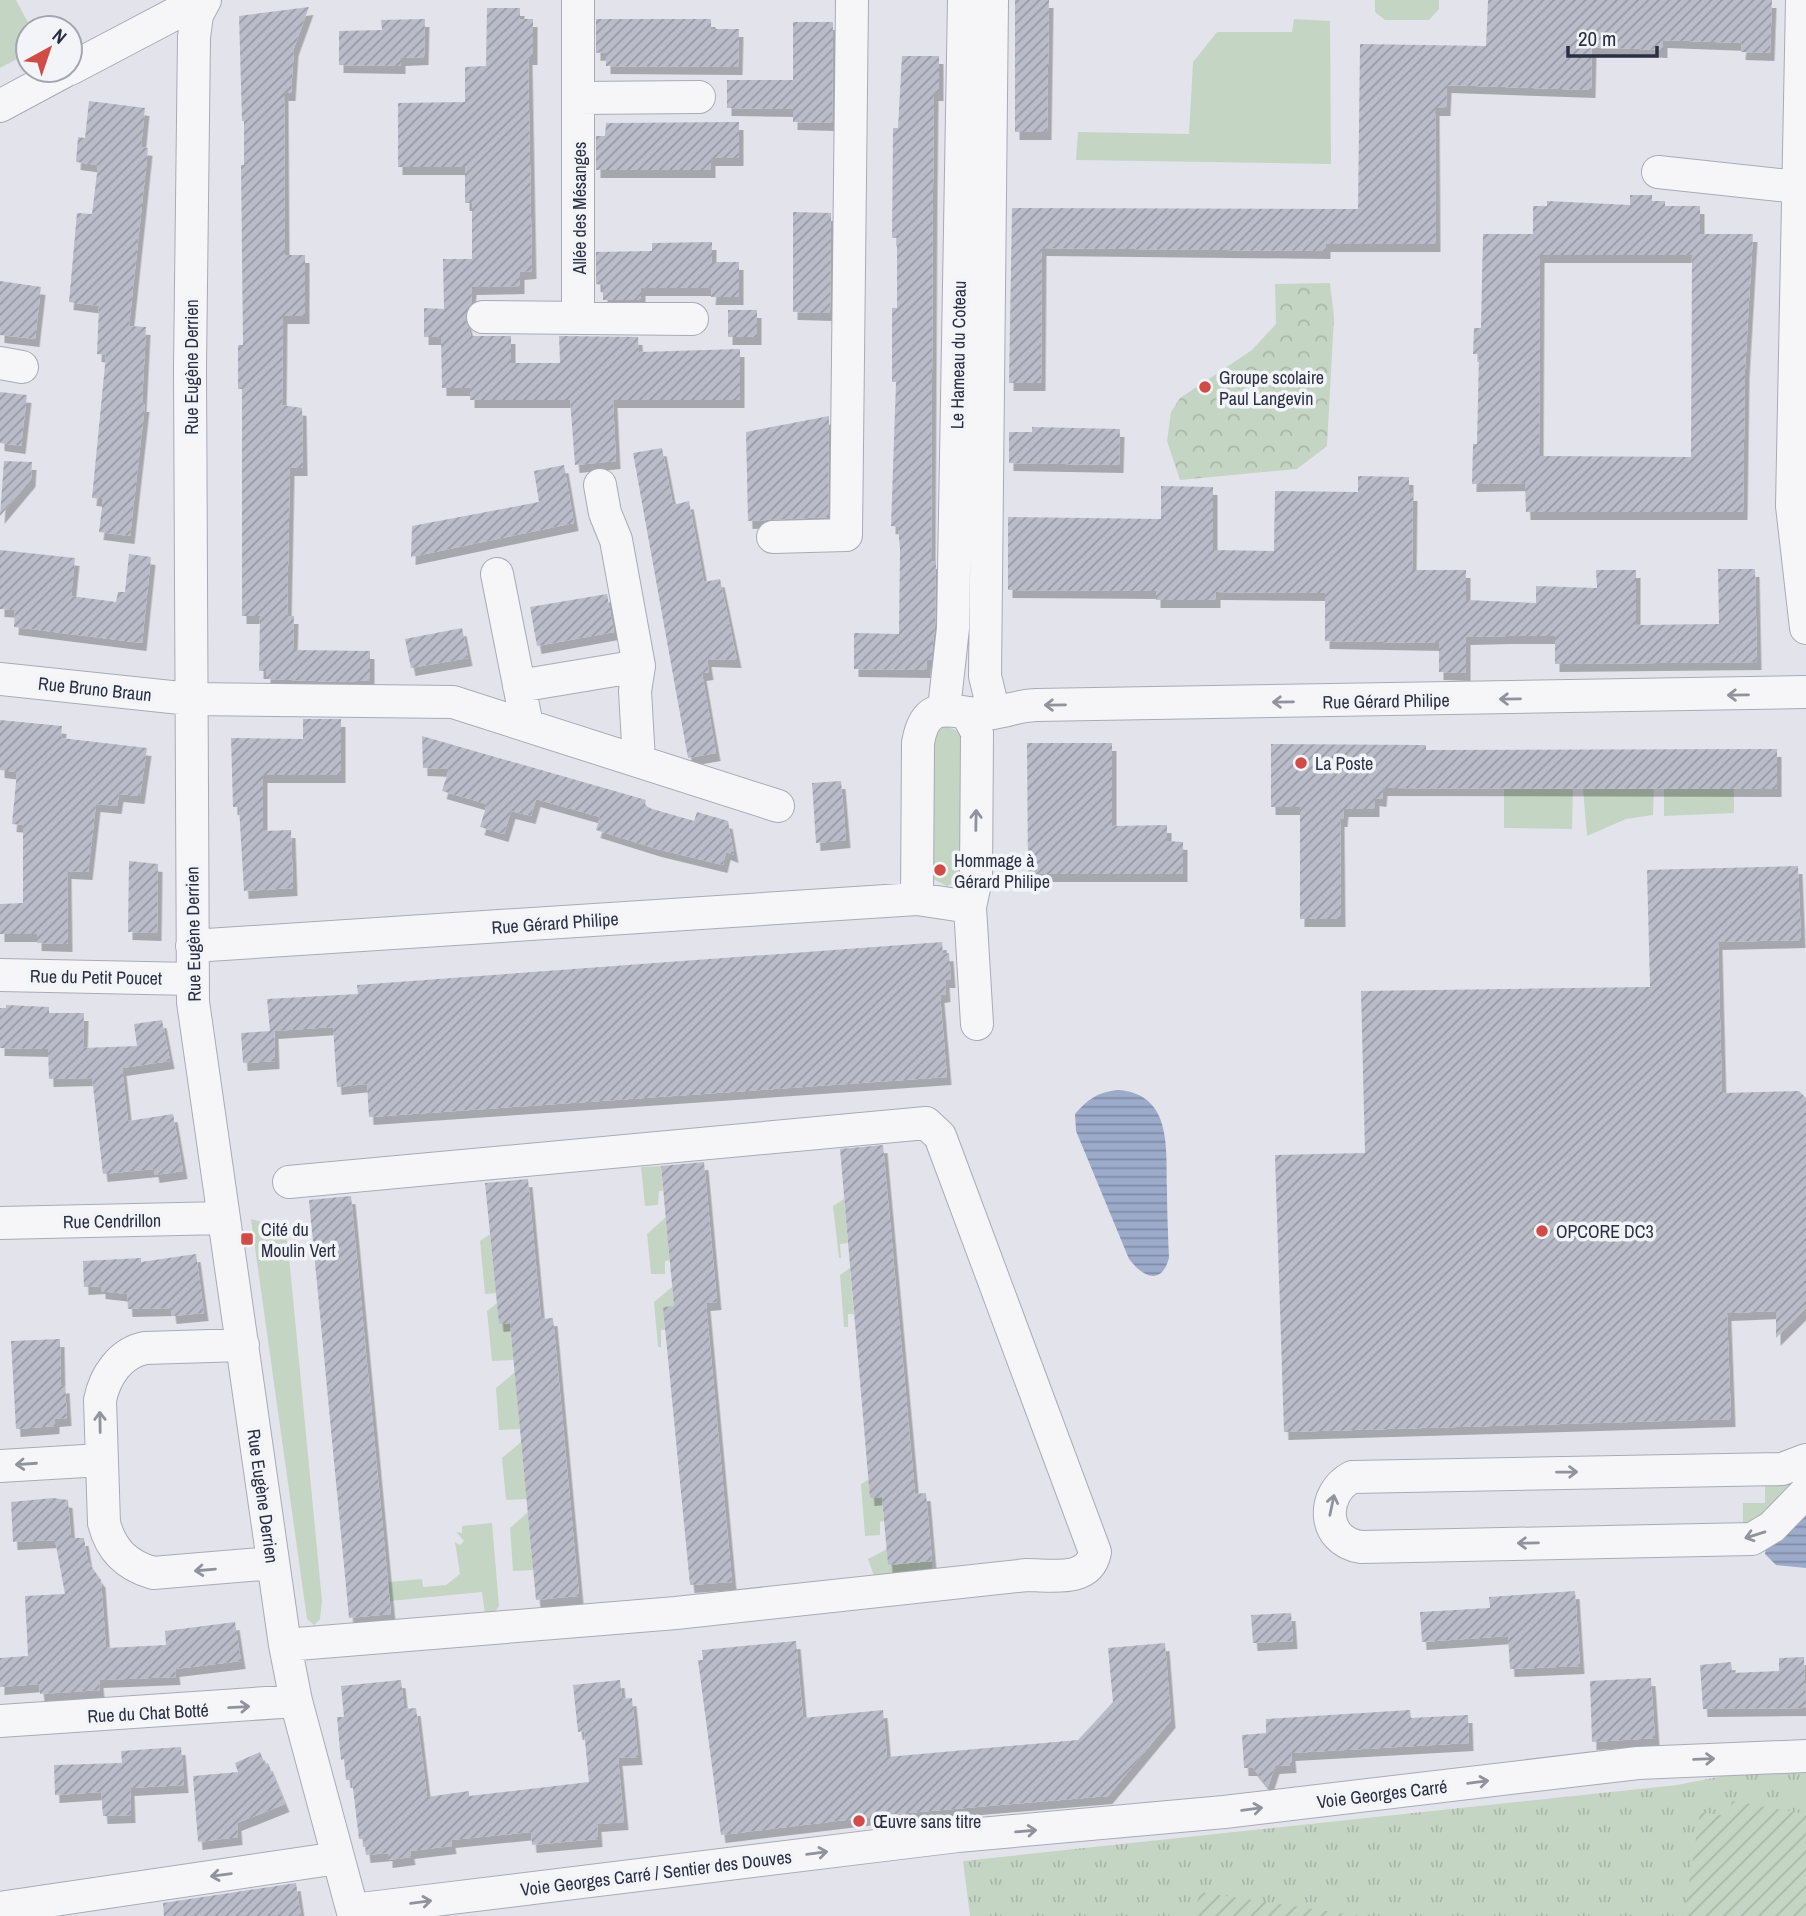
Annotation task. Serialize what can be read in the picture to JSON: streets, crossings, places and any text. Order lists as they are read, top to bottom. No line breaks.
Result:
{"streets":{"street":["Allée des Mésanges","Le Hameau du Coteau","Rue Eugène Derrien","Rue Bruno Braun","Rue Gérard Philipe","Rue du Petit Poucet","Rue Cendrillon","Rue du Chat Botté","Voie Georges Carré","Voie Georges Carré / Sentier des Douves"]},"crossings":[["Le Hameau du Coteau","Rue Gérard Philipe"],["Rue Eugène Derrien","Rue Bruno Braun"],["Rue Eugène Derrien","Rue Gérard Philipe"],["Rue Eugène Derrien","Rue du Petit Poucet"],["Rue Eugène Derrien","Rue Cendrillon"],["Rue Eugène Derrien","Rue du Chat Botté"],["Rue Eugène Derrien","Voie Georges Carré / Sentier des Douves"],["Voie Georges Carré","Voie Georges Carré / Sentier des Douves"]],"one_way":["Rue Gérard Philipe","Voie Georges Carré","Voie Georges Carré / Sentier des Douves"],"places":{"other":["Groupe scolaire Paul Langevin","La Poste","Hommage à Gérard Philipe","OPCORE DC3","Œuvre sans titre"],"transit":["Cité du Moulin Vert"]},"scale_bar":"20 m","north":"top right"}
